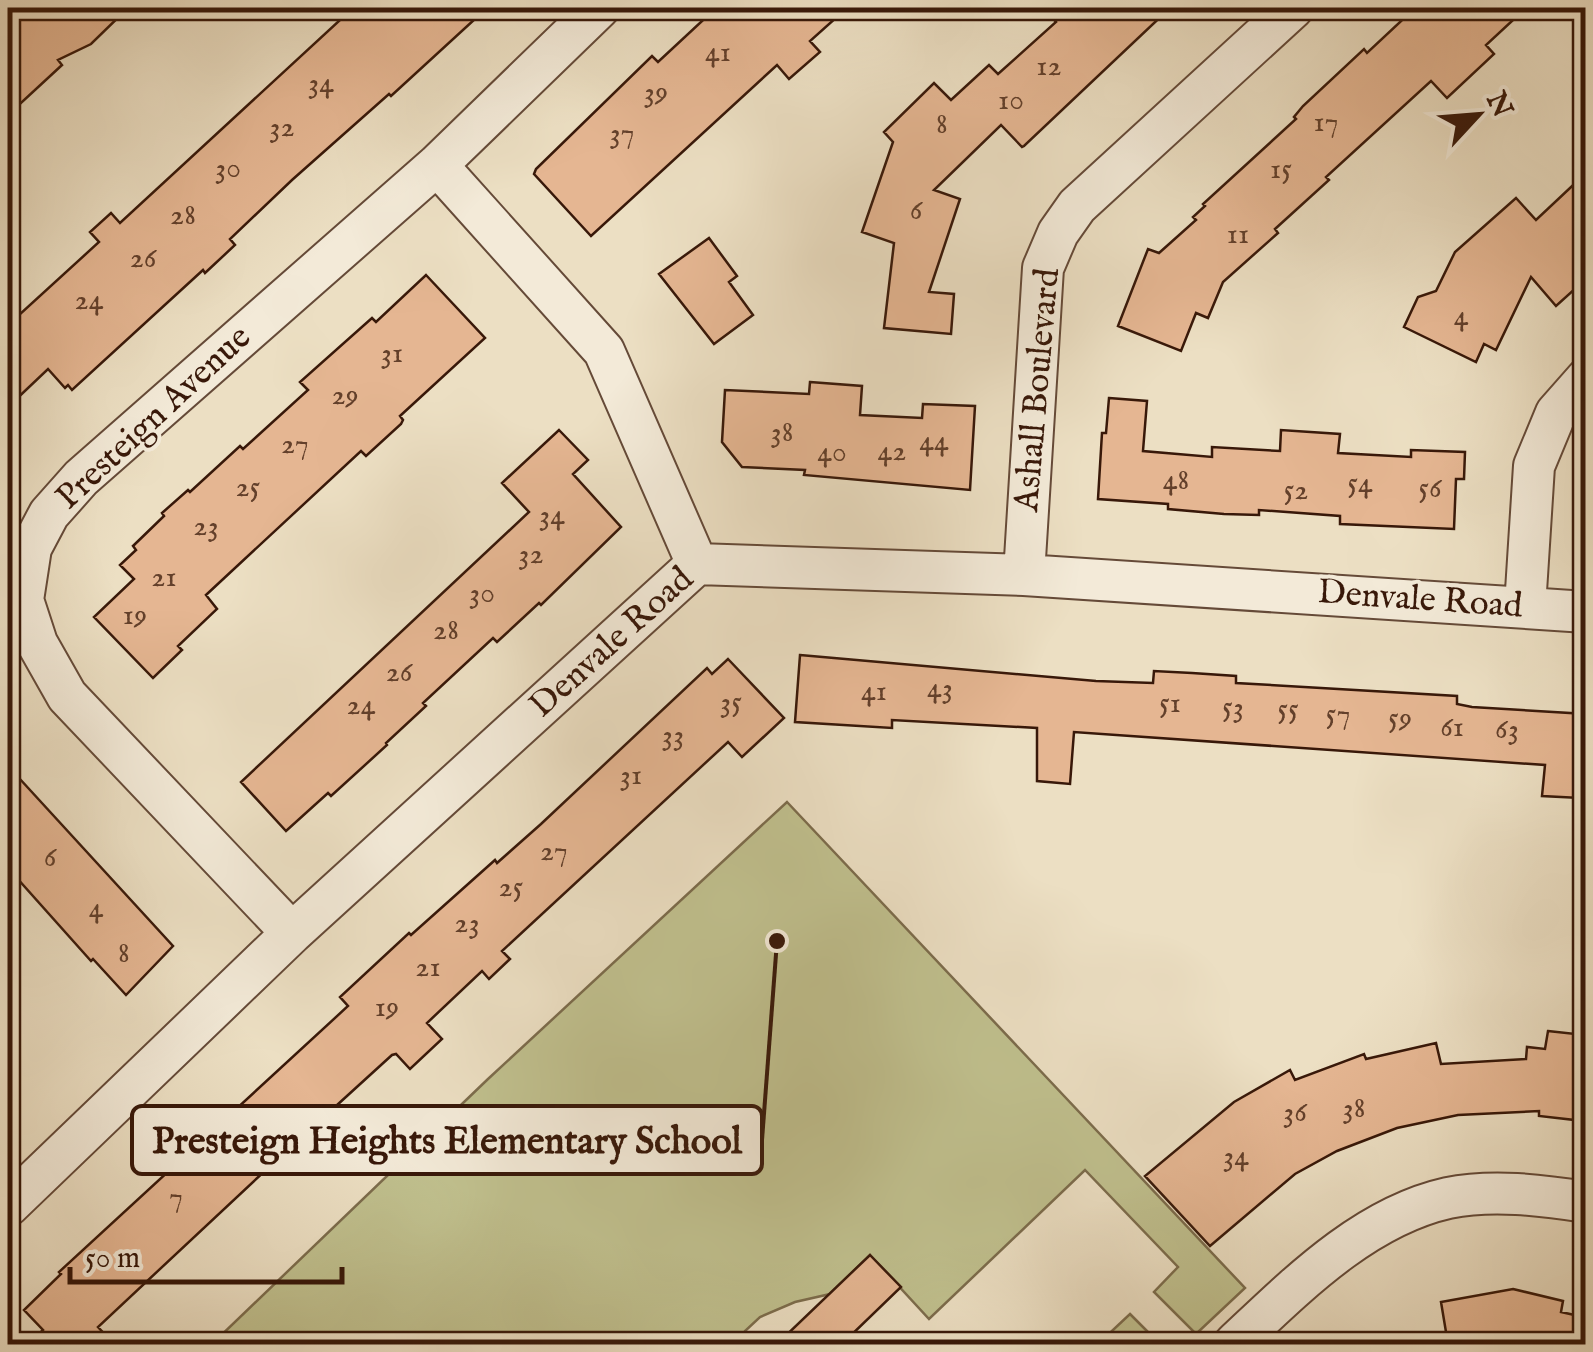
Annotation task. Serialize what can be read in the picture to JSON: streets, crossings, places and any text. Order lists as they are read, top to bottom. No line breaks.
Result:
{"streets":{"street":["Ashall Boulevard","Presteign Avenue","Denvale Road"]},"crossings":[["Ashall Boulevard","Denvale Road"],["Presteign Avenue","Denvale Road"]],"places":["Presteign Heights Elementary School"],"house_numbers":["41","12","34","39","10","17","8","32","37","30","15","6","28","11","26","24","4","31","29","38","44","27","42","40","48","54","25","56","52","34","23","32","21","30","19","28","26","43","41","35","51","24","53","55","57","59","61","63","33","31","27","6","25","4","23","8","21","19","38","36","34","7"],"scale_bar":"50 m","north":"top right"}
